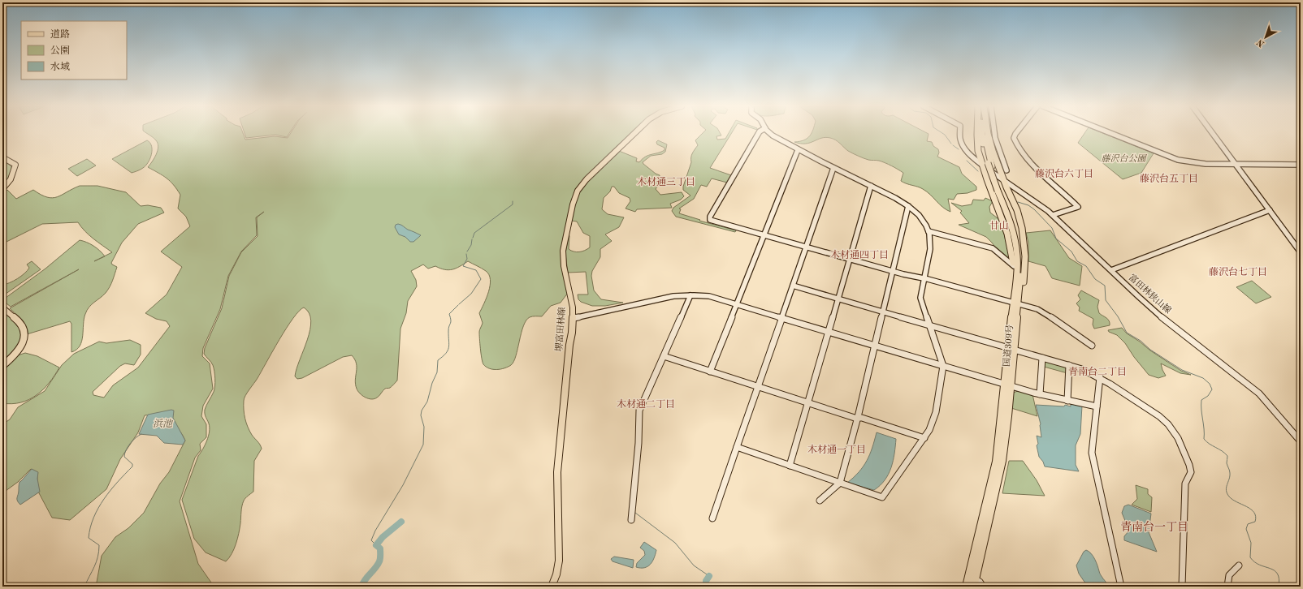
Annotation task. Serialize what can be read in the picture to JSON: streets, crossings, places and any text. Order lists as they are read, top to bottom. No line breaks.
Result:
{"streets":{"highway":["国道309号"],"main road":["堺富田林線"],"street":["富田林狭山線"]},"crossings":[["富田林狭山線","国道309号"]],"districts":["藤沢台六丁目","藤沢台五丁目","木材通三丁目","廿山","木材通四丁目","藤沢台七丁目","青南台二丁目","木材通二丁目","木材通一丁目","青南台一丁目"],"water":["浜池"],"parks":["藤沢台公園"],"legend":["道路","公園","水域"],"north":"bottom left"}
